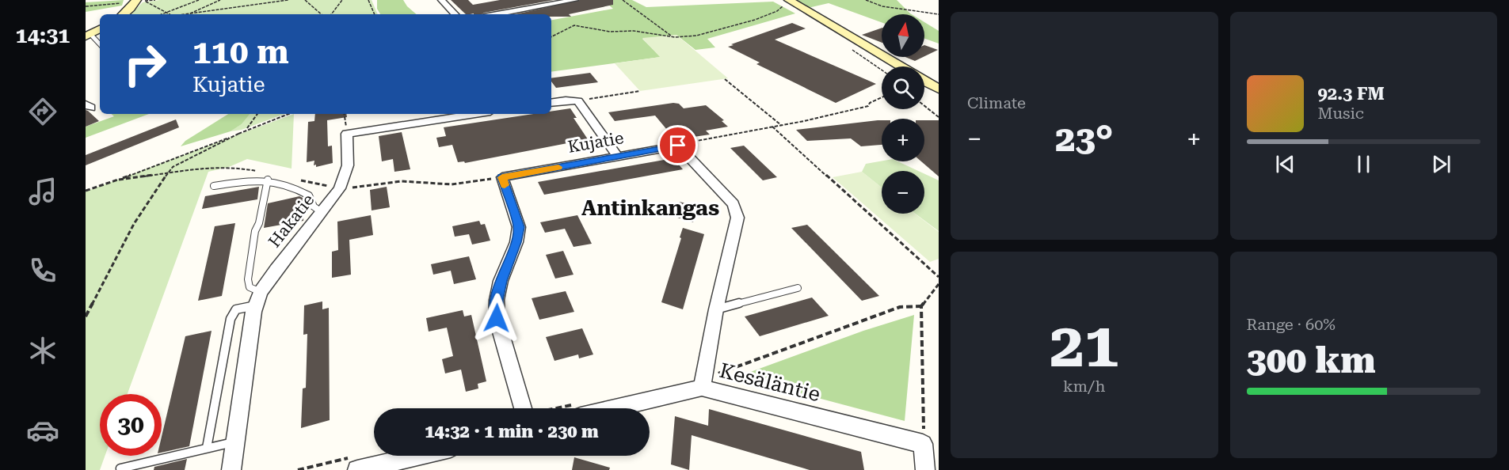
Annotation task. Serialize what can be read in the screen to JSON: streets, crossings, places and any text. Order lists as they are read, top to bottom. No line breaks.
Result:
{"streets":{"street":["Kujatie","Hakatie","Kesäläntie"]},"districts":["Antinkangas"],"north":"top","page":{"tabs":"14:31","tile":["Climate",["21","km/h"],["Range · 60%","300 km"]],"map_buttons":["+","−"],"turn":["110 m","Kujatie"],"song":["92.3 FM","Music"],"heat":["−","23°","+"],"limit":"30","trip":"14:32 · 1 min · 230 m"}}
